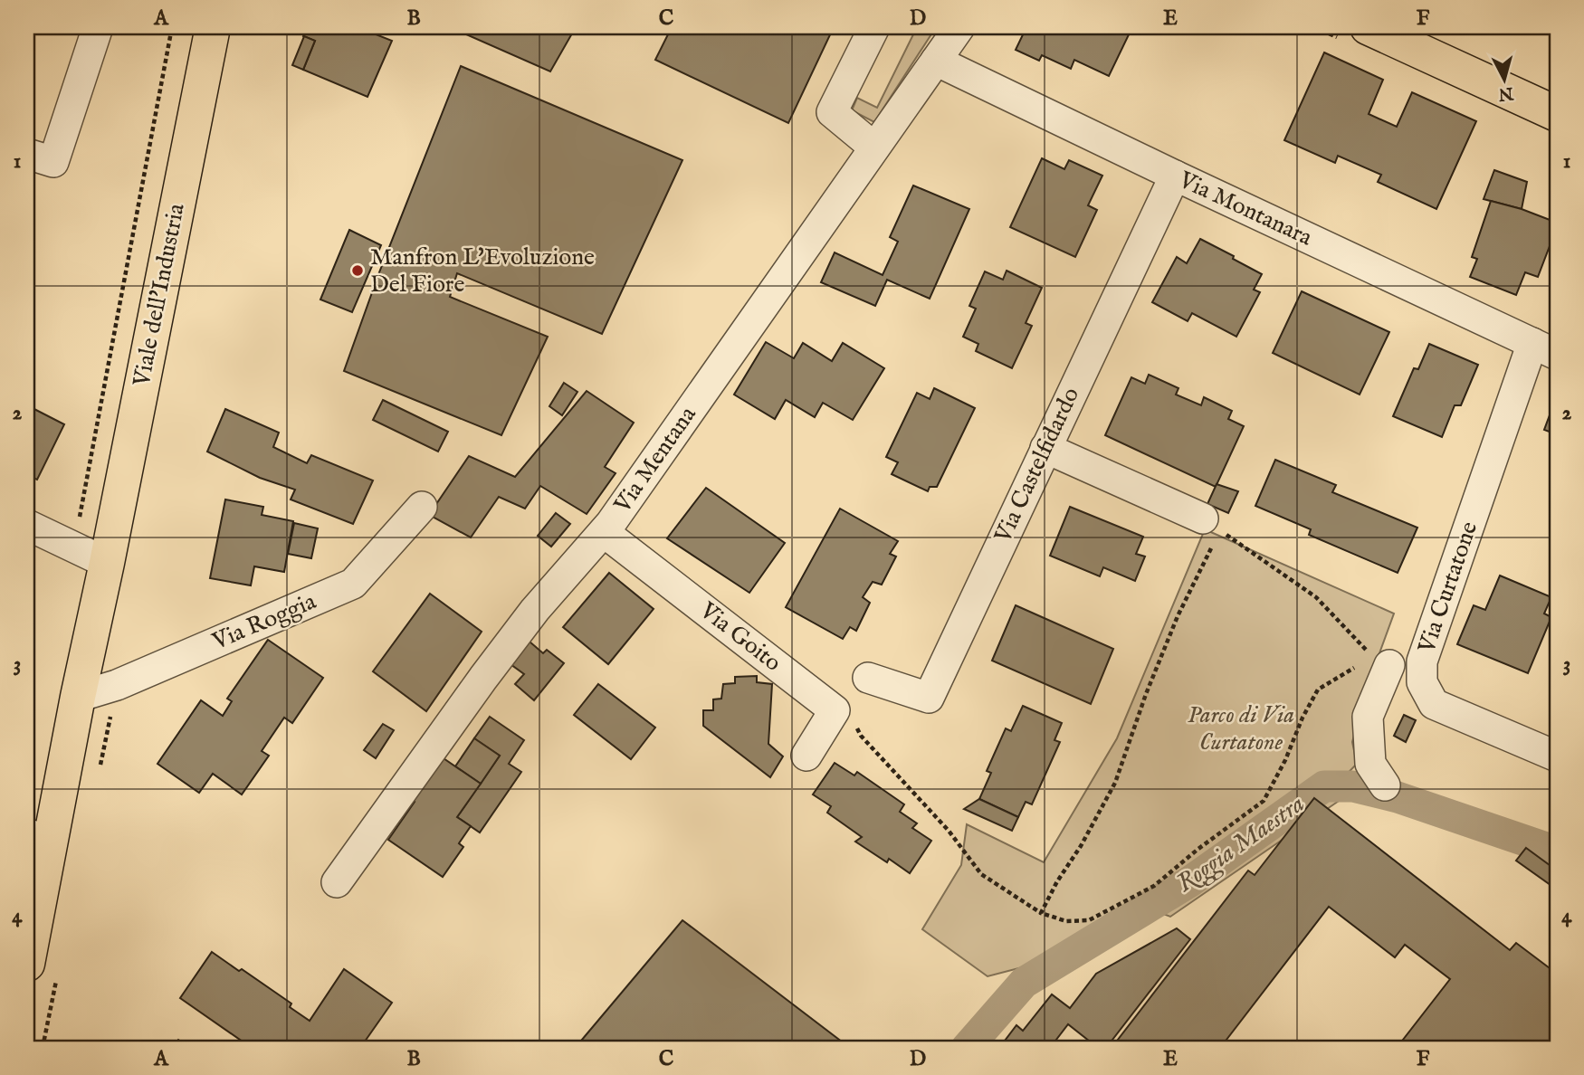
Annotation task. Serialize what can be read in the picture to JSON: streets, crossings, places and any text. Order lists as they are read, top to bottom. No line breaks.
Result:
{"streets":{"main road":["Viale dell'Industria"],"street":["Via Montanara","Via Mentana","Via Castelfidardo","Via Curtatone","Via Roggia","Via Goito"]},"crossings":[["Via Montanara","Via Mentana"],["Via Montanara","Via Castelfidardo"],["Via Montanara","Via Curtatone"],["Viale dell'Industria","Via Roggia"],["Via Mentana","Via Goito"]],"water":["Roggia Maestra"],"parks":["Parco di Via Curtatone"],"places":["Manfron L'Evoluzione Del Fiore"],"north":"bottom","grid":{"columns":["A","B","C","D","E","F"],"rows":["1","2","3","4"]}}
